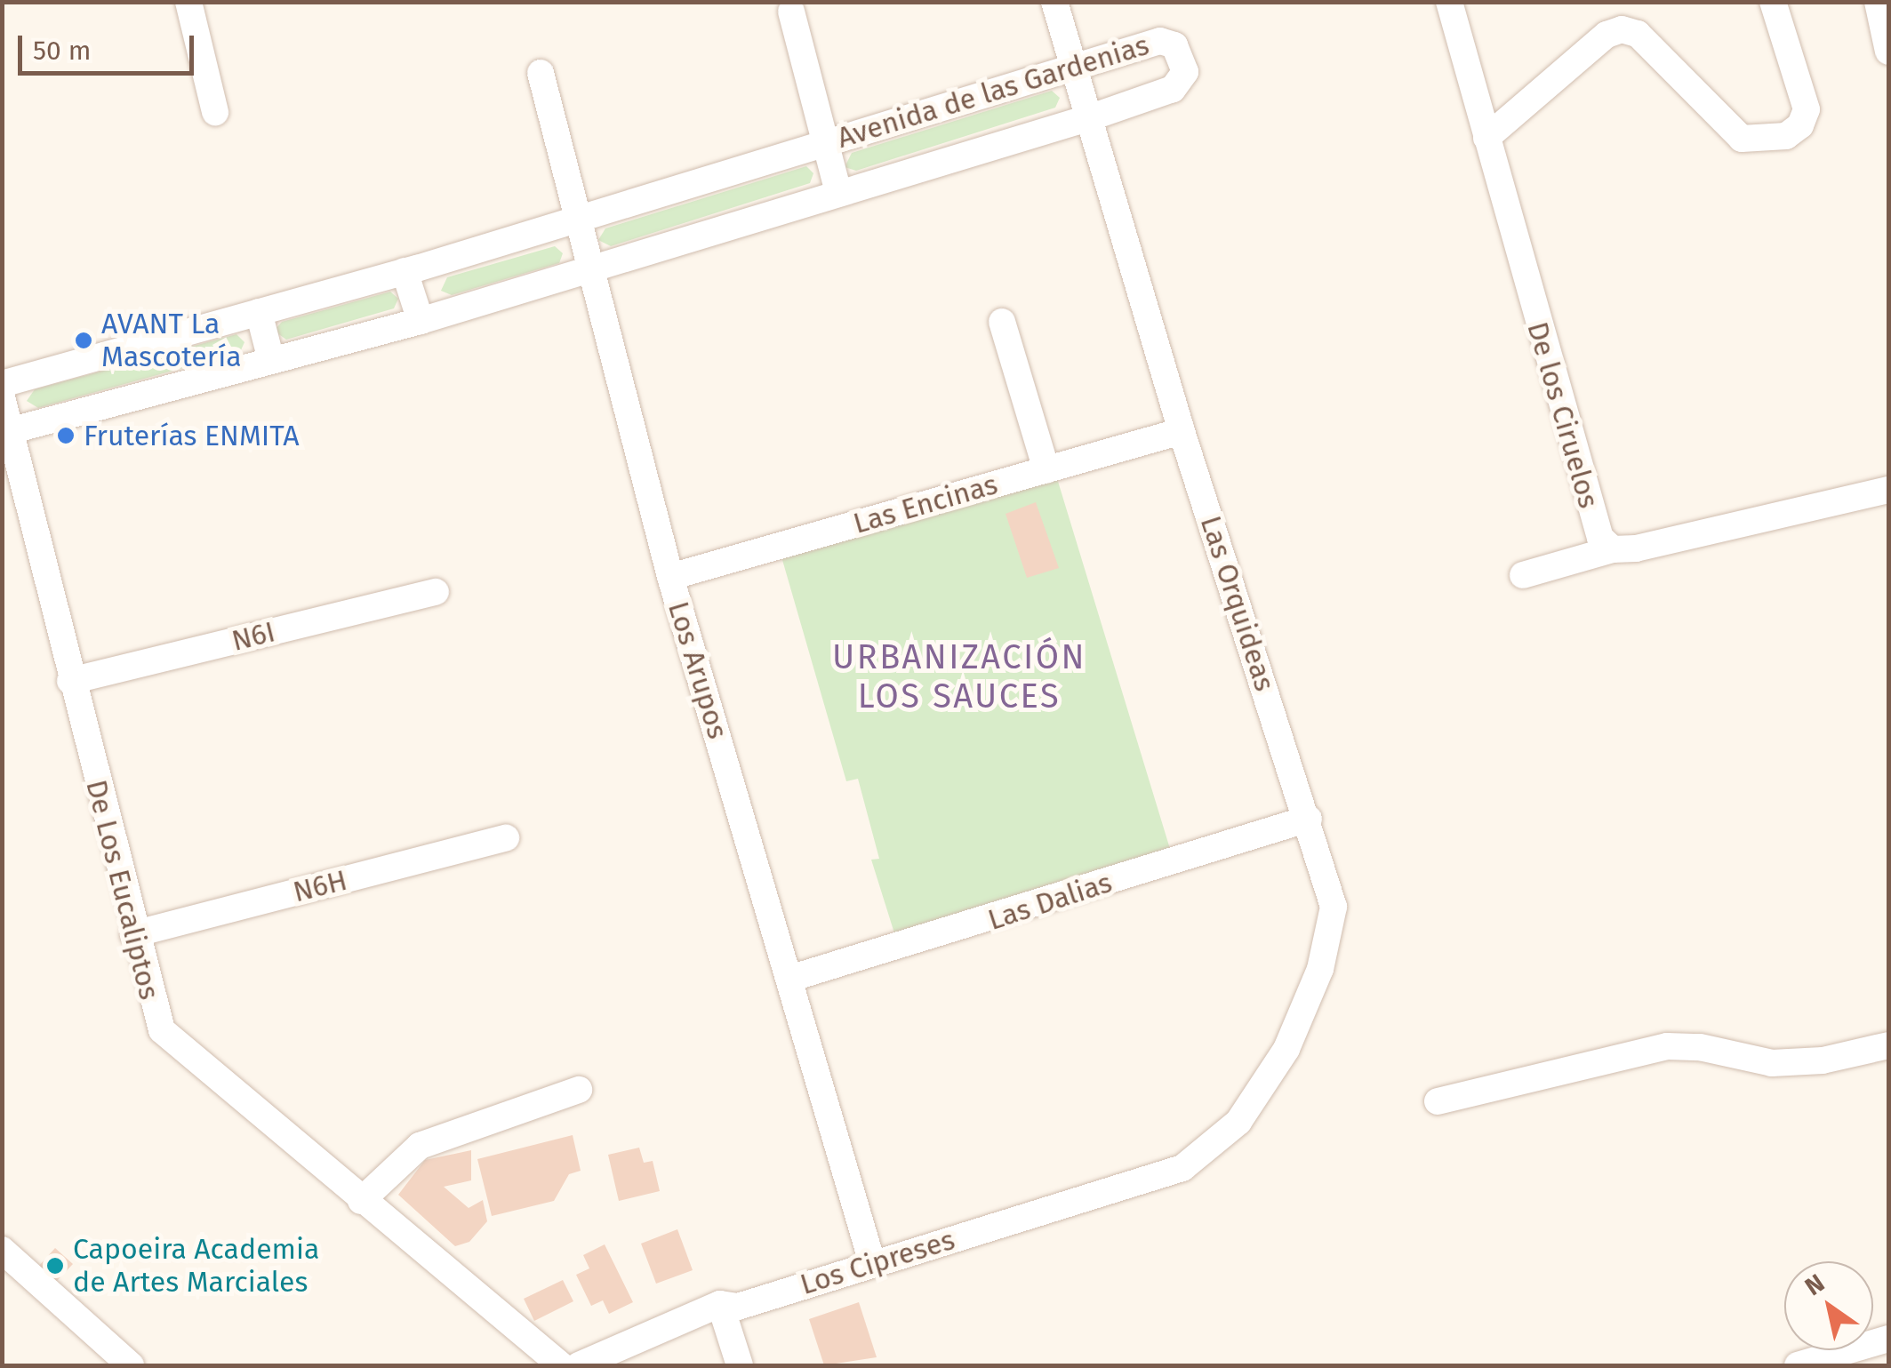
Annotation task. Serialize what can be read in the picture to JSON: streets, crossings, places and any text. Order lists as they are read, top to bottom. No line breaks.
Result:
{"streets":{"street":["Avenida de las Gardenias","De los Ciruelos","Las Encinas","Las Orquideas","N6I","Los Arupos","N6H","De Los Eucaliptos","Las Dalias","Los Cipreses"]},"crossings":[["Avenida de las Gardenias","Las Orquideas"],["Avenida de las Gardenias","Los Arupos"],["Avenida de las Gardenias","De Los Eucaliptos"],["Las Encinas","Las Orquideas"],["Las Encinas","Los Arupos"],["Las Orquideas","Las Dalias"],["Las Orquideas","Los Cipreses"],["N6I","De Los Eucaliptos"],["Los Arupos","Las Dalias"],["Los Arupos","Los Cipreses"],["N6H","De Los Eucaliptos"]],"districts":["URBANIZACIÓN LOS SAUCES"],"places":["AVANT La Mascotería","Fruterías ENMITA","Capoeira Academia de Artes Marciales"],"scale_bar":"50 m","north":"top left"}
